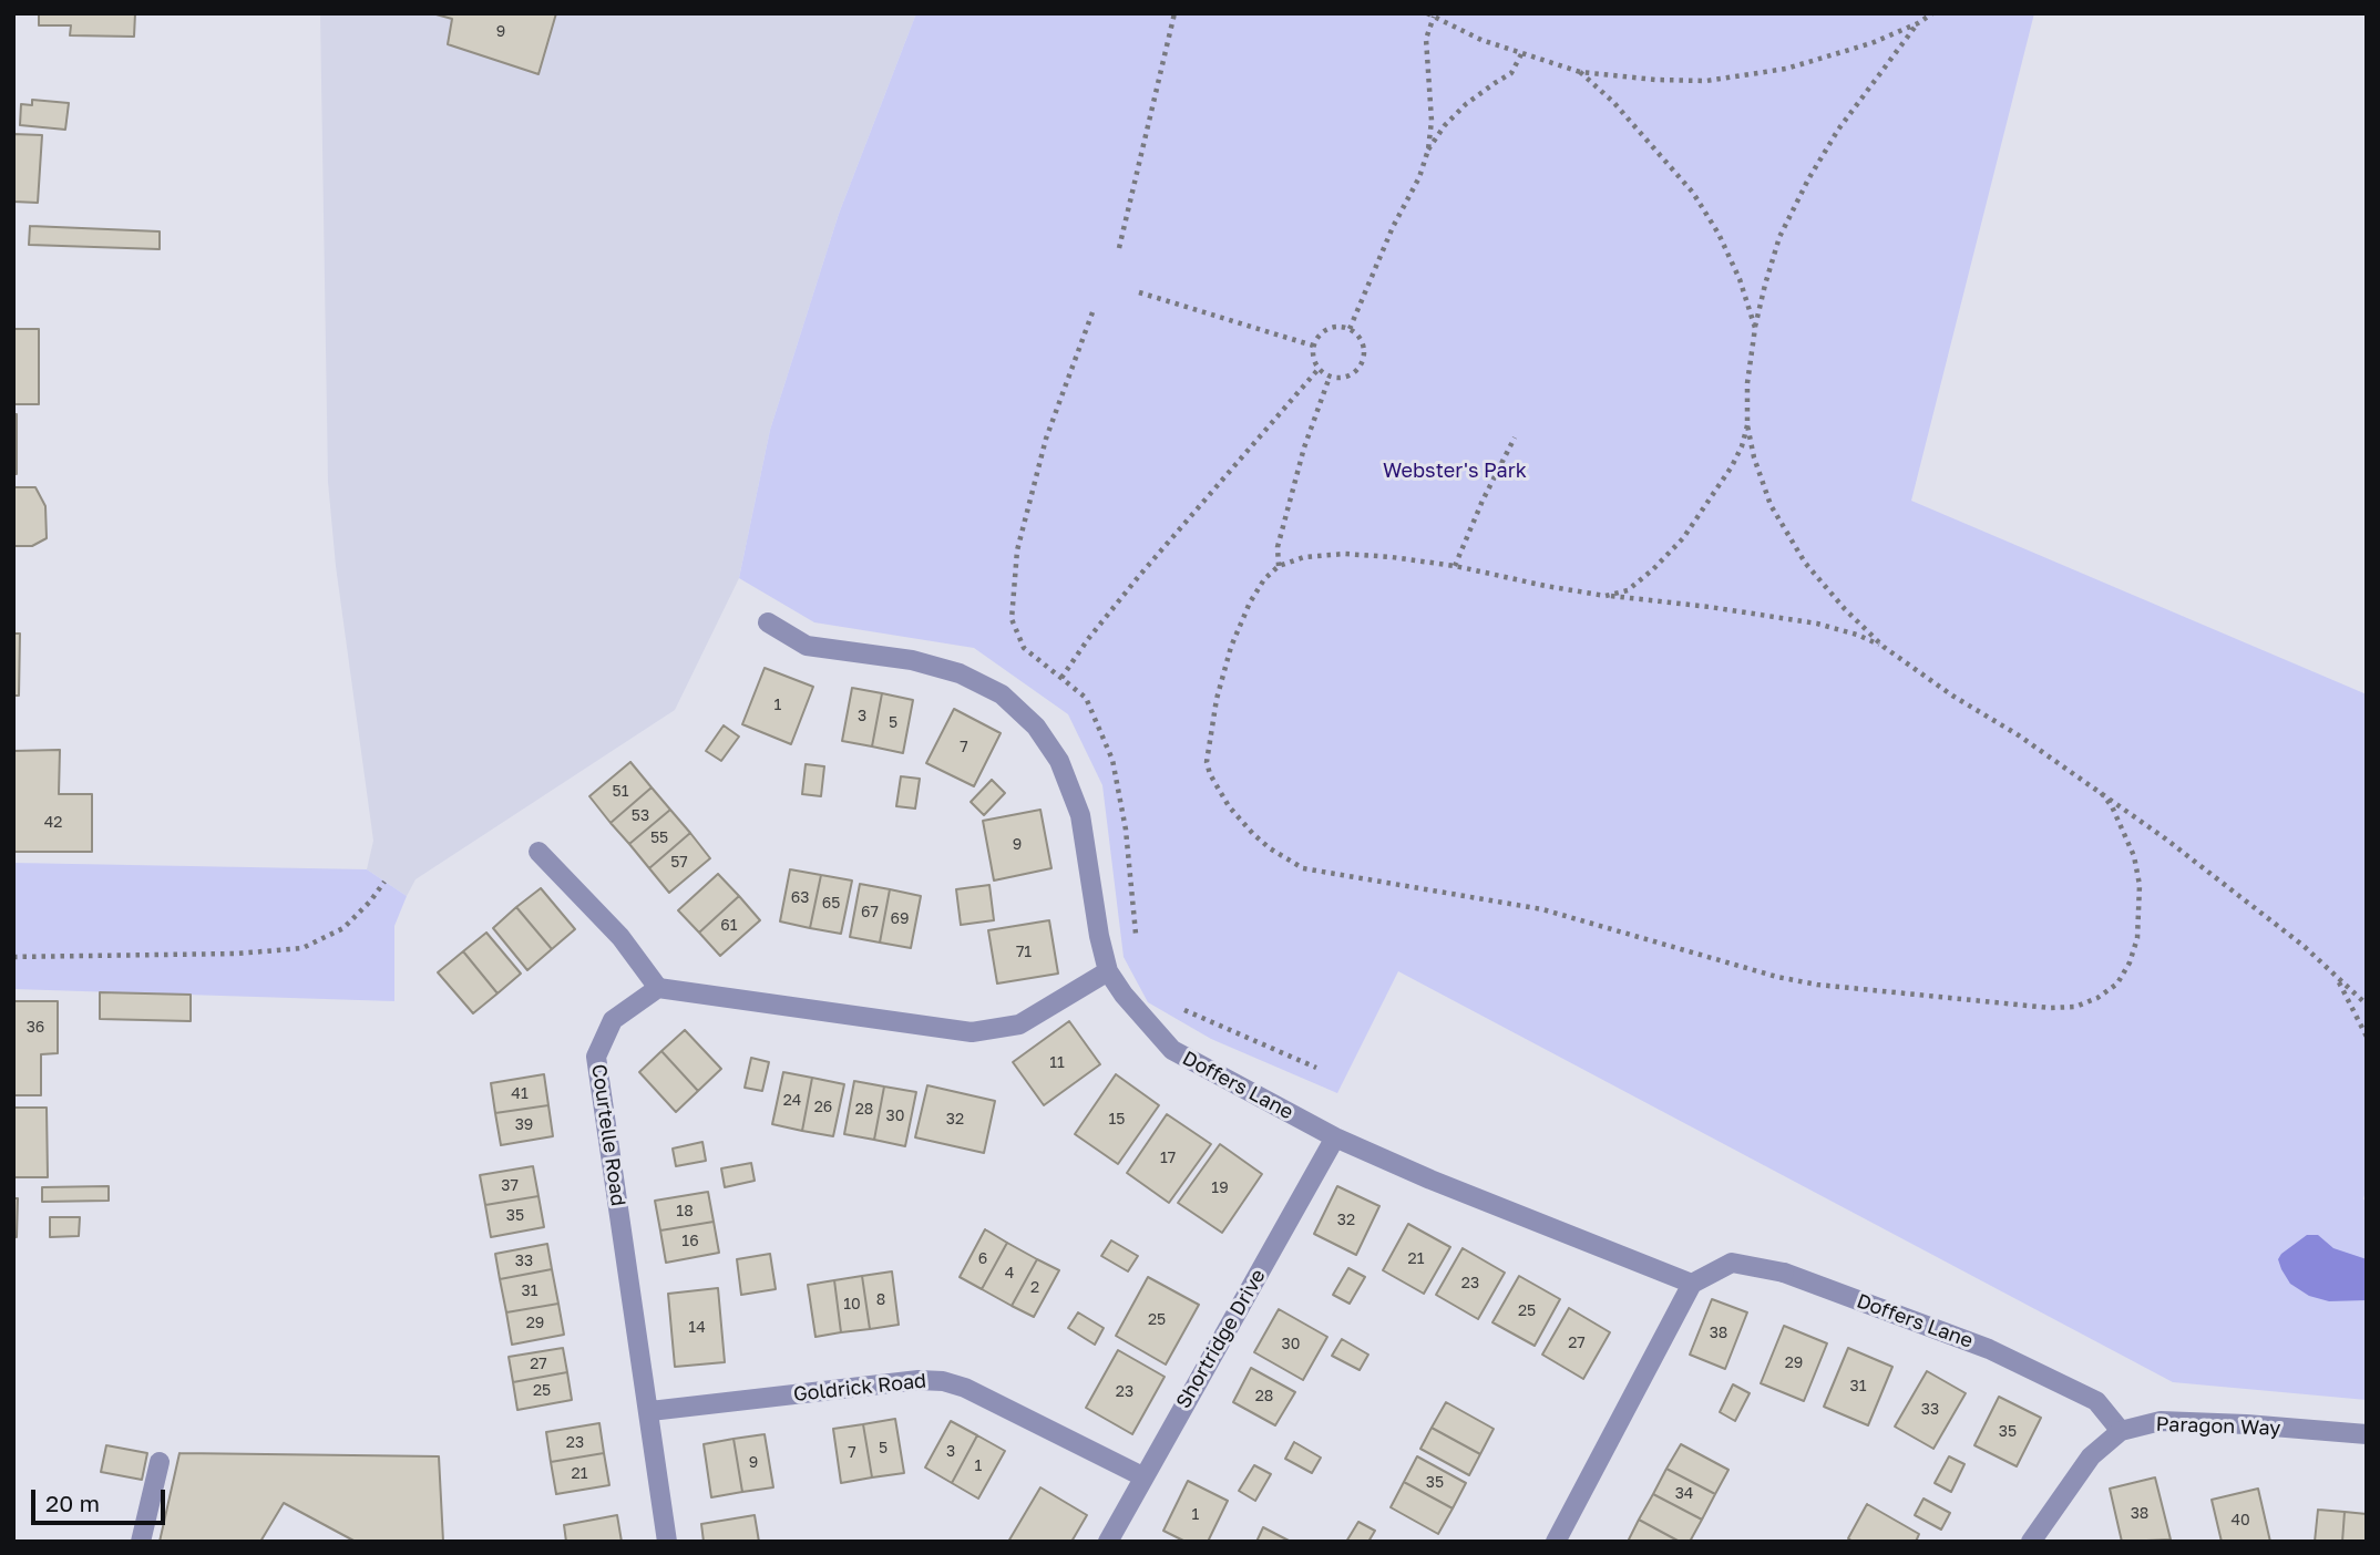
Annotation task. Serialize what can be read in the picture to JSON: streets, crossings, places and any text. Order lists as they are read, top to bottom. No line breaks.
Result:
{"streets":{"street":["Doffers Lane","Courtelle Road","Shortridge Drive","Goldrick Road","Paragon Way"]},"crossings":[["Doffers Lane","Shortridge Drive"],["Doffers Lane","Paragon Way"],["Courtelle Road","Goldrick Road"],["Shortridge Drive","Goldrick Road"]],"parks":["Webster's Park"],"house_numbers":["9","1","3","5","7","51","53","42","55","9","57","63","65","67","69","61","71","36","11","41","24","26","28","30","32","15","39","17","37","19","18","35","32","16","6","21","33","4","23","2","31","8","10","25","25","29","14","38","27","30","29","27","31","25","23","28","33","35","23","5","3","7","9","1","21","35","34","38","1","40"],"scale_bar":"20 m"}
